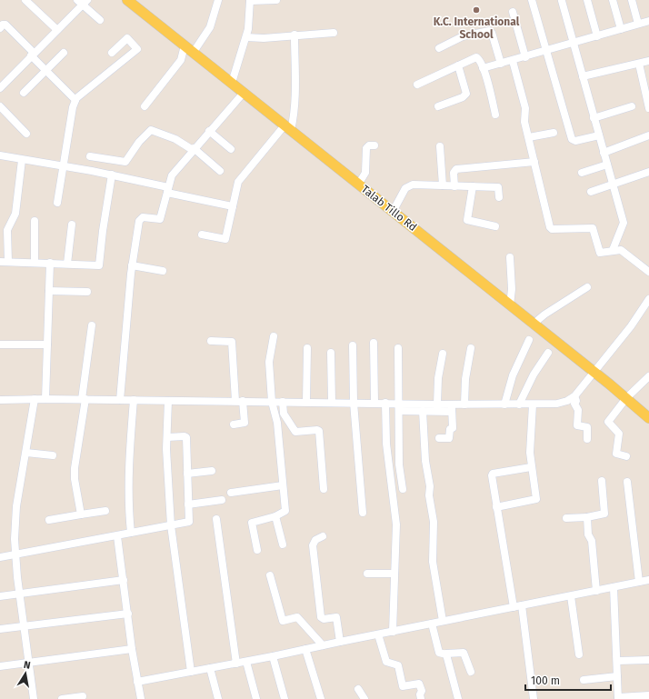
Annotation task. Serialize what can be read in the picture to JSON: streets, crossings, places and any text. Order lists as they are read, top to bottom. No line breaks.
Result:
{"streets":{"main road":["Talab Tillo Rd"]},"places":["K.C. International School"],"scale_bar":"100 m","north":"top"}
